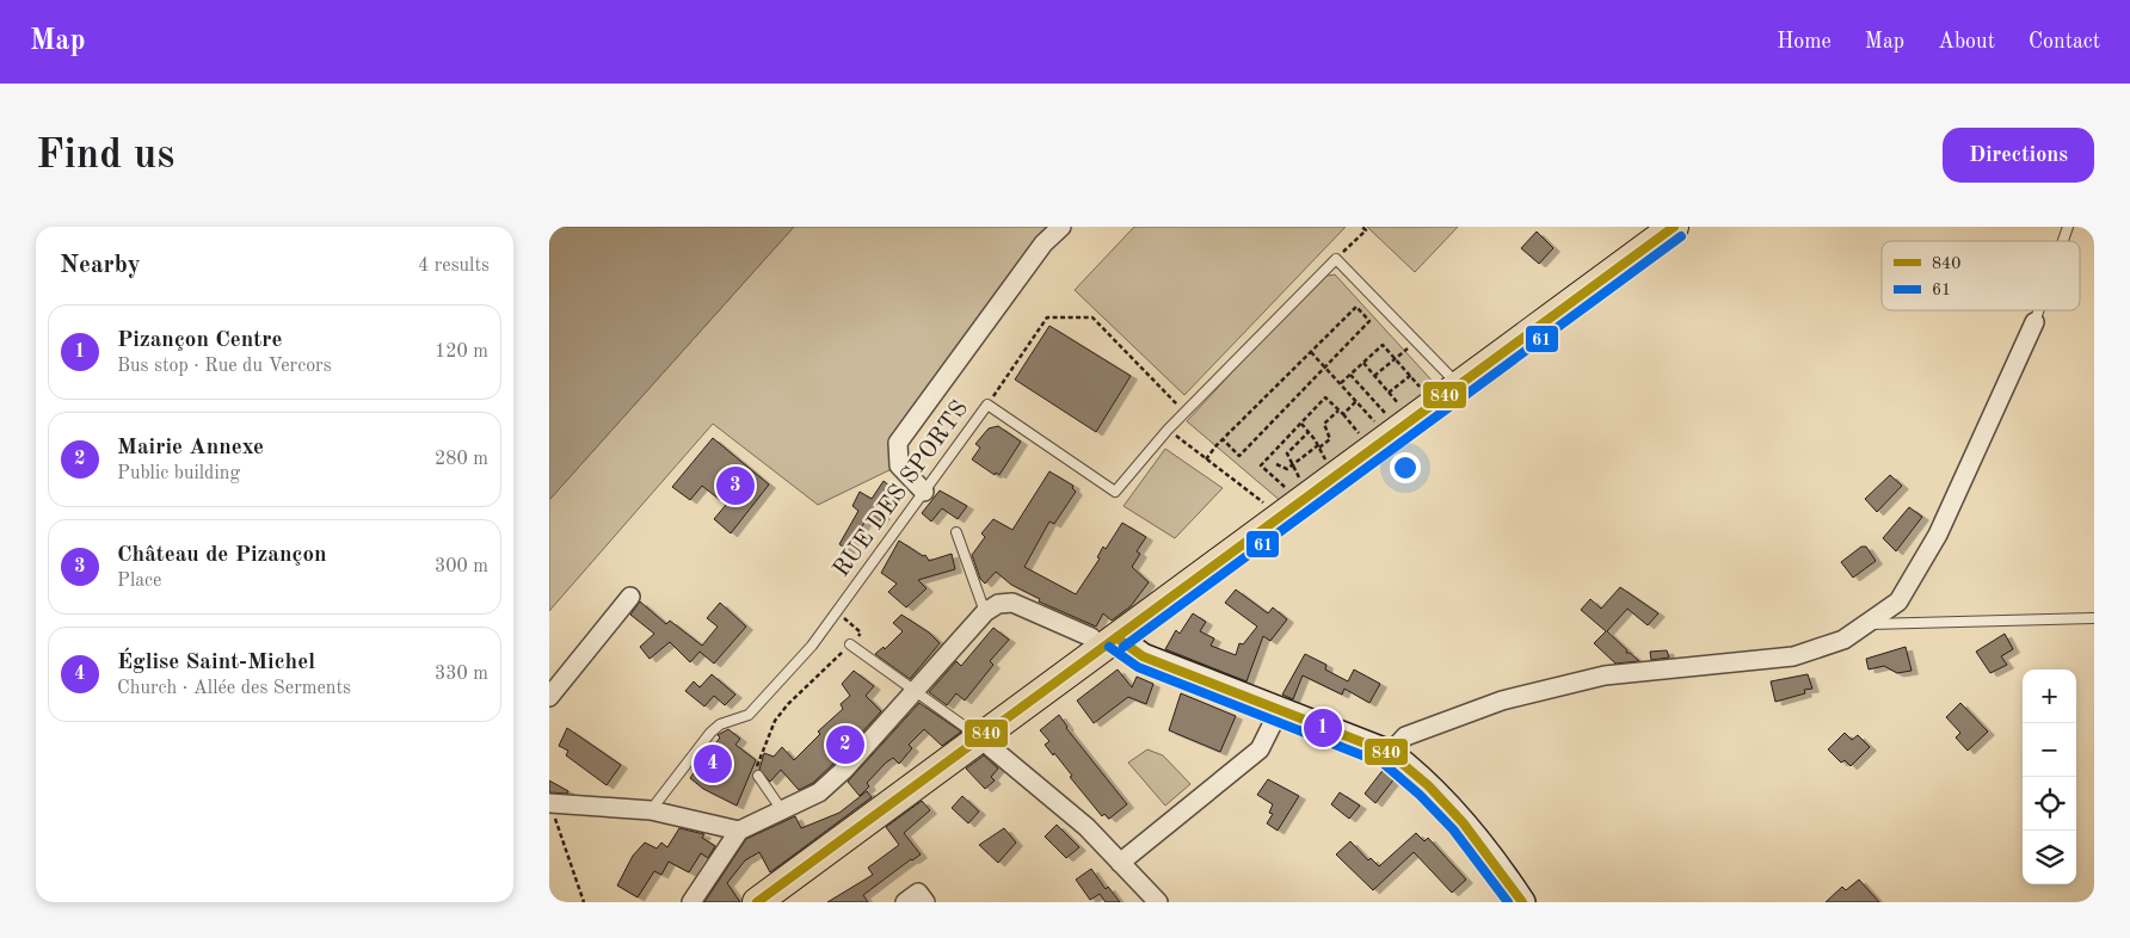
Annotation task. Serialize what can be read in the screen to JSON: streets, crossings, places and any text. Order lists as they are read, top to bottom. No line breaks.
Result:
{"streets":{"lane":["RUE DES SPORTS"]},"lines":["transit line 840","transit line 61"],"legend":["840","61"],"page":{"header":"Map","nav":["Home","Map","About","Contact"],"buttons":"Directions","title":"Find us","heading":["Nearby","4 results"],"list":[{"mark":"1","name":"Pizançon Centre","note":"Bus stop · Rue du Vercors","value":"120 m"},{"mark":"2","name":"Mairie Annexe","note":"Public building","value":"280 m"},{"mark":"3","name":"Château de Pizançon","note":"Place","value":"300 m"},{"mark":"4","name":"Église Saint-Michel","note":"Church · Allée des Serments","value":"330 m"}],"pins":["3","1","2","4"],"map_buttons":["+","−"]}}
